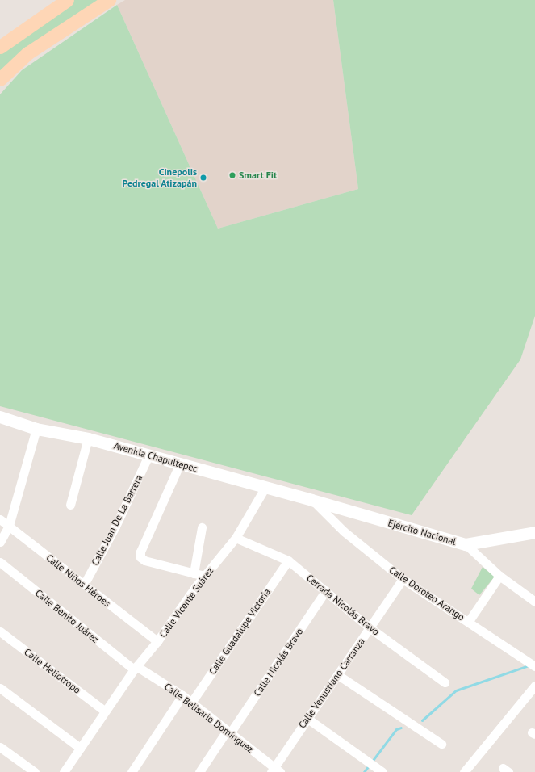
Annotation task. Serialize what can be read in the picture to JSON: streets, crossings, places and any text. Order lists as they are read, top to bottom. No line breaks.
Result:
{"streets":{"street":["Avenida Chapultepec","Calle Juan De La Barrera","Ejército Nacional","Calle Niños Héroes","Calle Doroteo Arango","Calle Vicente Suárez","Cerrada Nicolás Bravo","Calle Benito Juárez","Calle Guadalupe Victoria","Calle Nicolás Bravo","Calle Heliotropo","Calle Venustiano Carranza","Calle Belisario Domínguez"]},"crossings":[["Avenida Chapultepec","Calle Juan De La Barrera"],["Avenida Chapultepec","Ejército Nacional"],["Avenida Chapultepec","Calle Doroteo Arango"],["Avenida Chapultepec","Calle Vicente Suárez"],["Calle Juan De La Barrera","Calle Niños Héroes"],["Ejército Nacional","Calle Doroteo Arango"],["Calle Niños Héroes","Calle Vicente Suárez"],["Calle Doroteo Arango","Calle Venustiano Carranza"],["Calle Vicente Suárez","Cerrada Nicolás Bravo"],["Calle Vicente Suárez","Calle Benito Juárez"],["Calle Vicente Suárez","Calle Heliotropo"],["Calle Vicente Suárez","Calle Belisario Domínguez"],["Cerrada Nicolás Bravo","Calle Guadalupe Victoria"],["Cerrada Nicolás Bravo","Calle Nicolás Bravo"],["Cerrada Nicolás Bravo","Calle Venustiano Carranza"],["Calle Benito Juárez","Calle Belisario Domínguez"],["Calle Guadalupe Victoria","Calle Belisario Domínguez"],["Calle Nicolás Bravo","Calle Belisario Domínguez"],["Calle Venustiano Carranza","Calle Belisario Domínguez"]],"places":["Smart Fit","Cinepolis Pedregal Atizapán"]}
